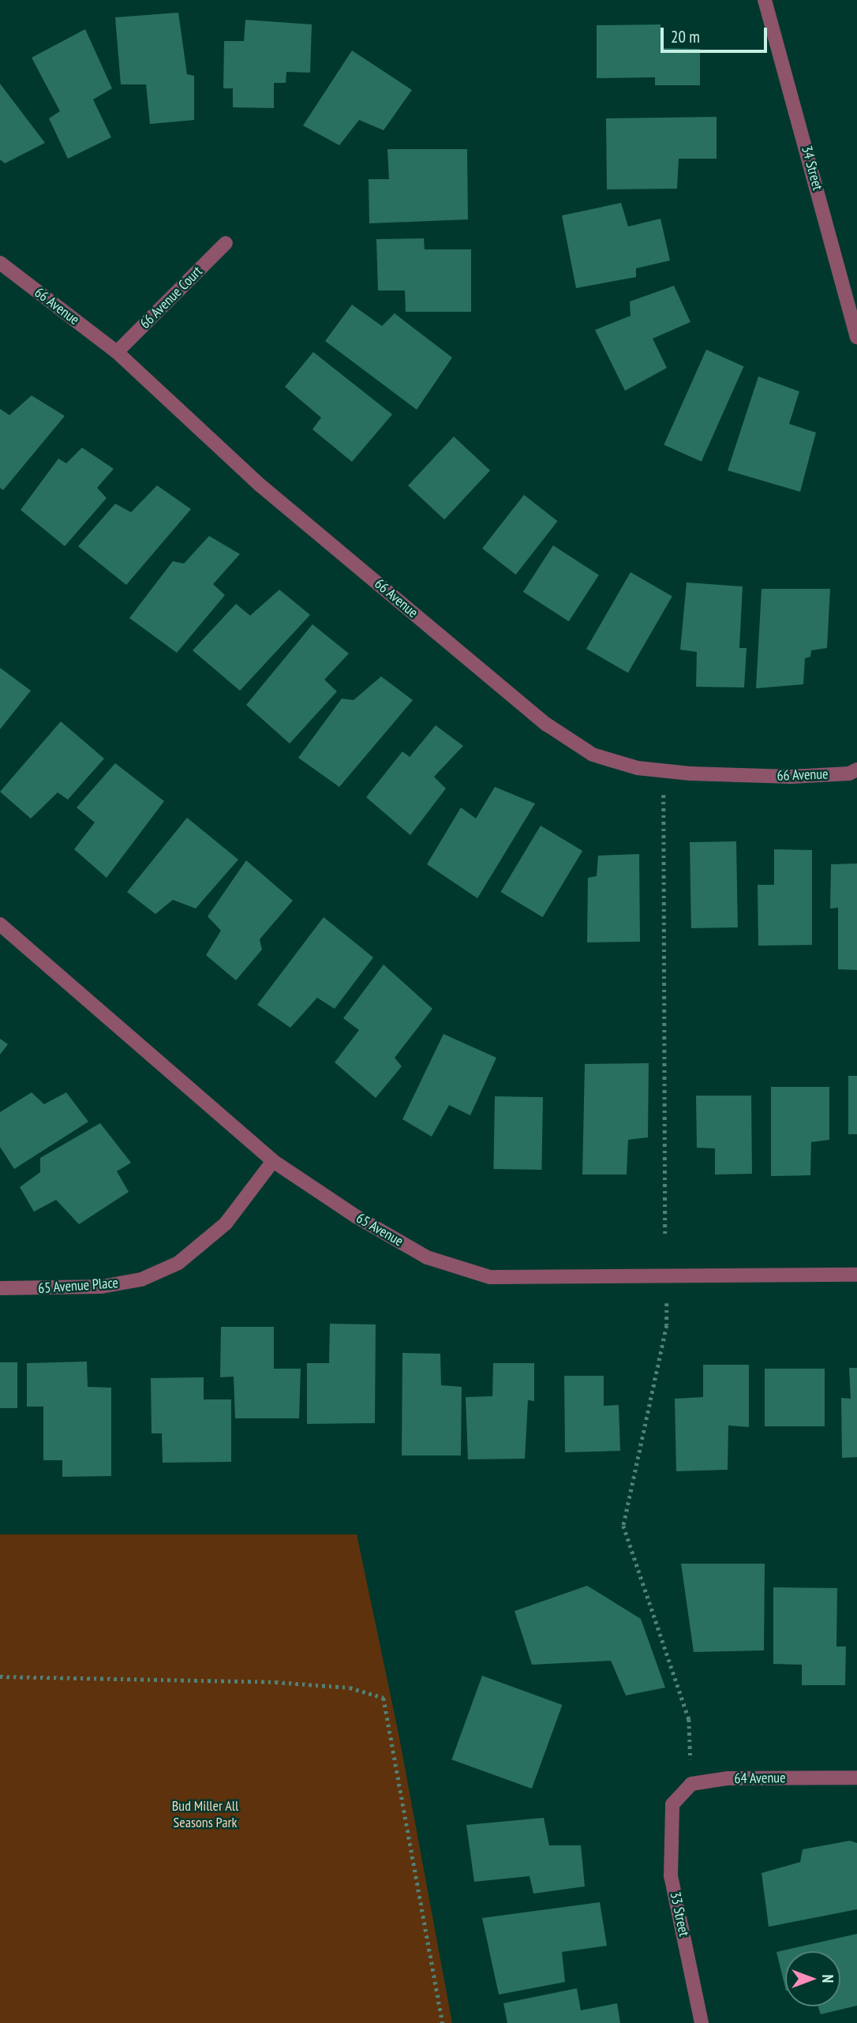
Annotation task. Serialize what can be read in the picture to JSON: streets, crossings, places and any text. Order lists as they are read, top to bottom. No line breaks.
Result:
{"streets":{"street":["34 Street","66 Avenue Court","66 Avenue","65 Avenue","65 Avenue Place","64 Avenue","33 Street"]},"crossings":[["66 Avenue Court","66 Avenue"],["65 Avenue","65 Avenue Place"],["64 Avenue","33 Street"]],"parks":["Bud Miller All Seasons Park"],"scale_bar":"20 m","north":"right"}
